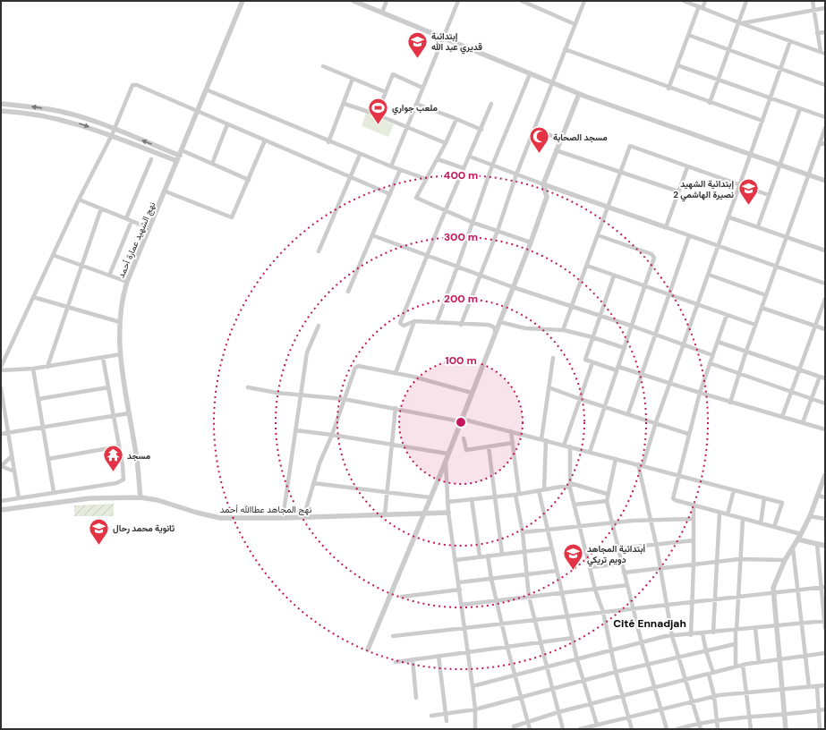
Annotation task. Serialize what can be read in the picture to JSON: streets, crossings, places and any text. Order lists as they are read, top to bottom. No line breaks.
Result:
{"streets":{"street":["نهج الشهيد عمارة أحمد","نهج المجاهد عطاالله أحمد"]},"crossings":[["نهج الشهيد عمارة أحمد","نهج المجاهد عطاالله أحمد"]],"districts":["Cité Ennadjah"],"places":{"school or university":["إبتدائية قديري عبد الله","إبتدائية الشهيد نصيرة الهاشمي 2","ثانوية محمد رحال","أبتدائية المجاهد دويم تريكي"],"sports":["ملعب جواري"],"mosque":["مسجد الصحابة"],"temple":["مسجد"]},"rings":["400 m","300 m","200 m","100 m"]}
